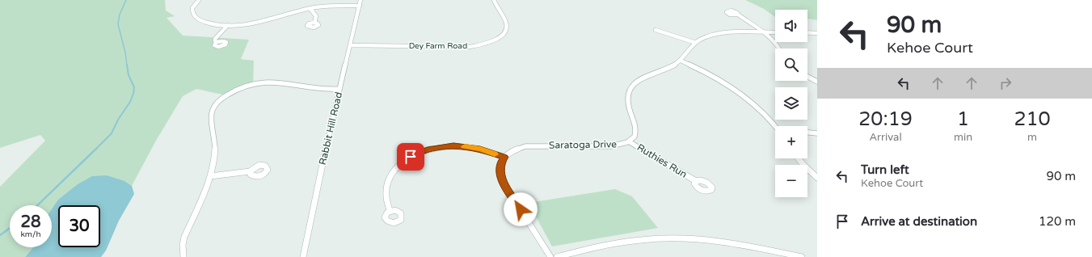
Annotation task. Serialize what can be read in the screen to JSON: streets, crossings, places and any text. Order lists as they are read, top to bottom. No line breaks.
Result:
{"streets":{"street":["Dey Farm Road","Rabbit Hill Road","Saratoga Drive","Ruthies Run"]},"crossings":[["Dey Farm Road","Rabbit Hill Road"],["Saratoga Drive","Ruthies Run"]],"page":{"turn":["90 m","Kehoe Court"],"map_buttons":["+","−"],"eta":["20:19","Arrival","1","min","210","m"],"list":[{"name":"Turn left","note":"Kehoe Court","value":"90 m"},{"name":"Arrive at destination","value":"120 m"}],"speed":"28 km/h","limit":"30"}}
